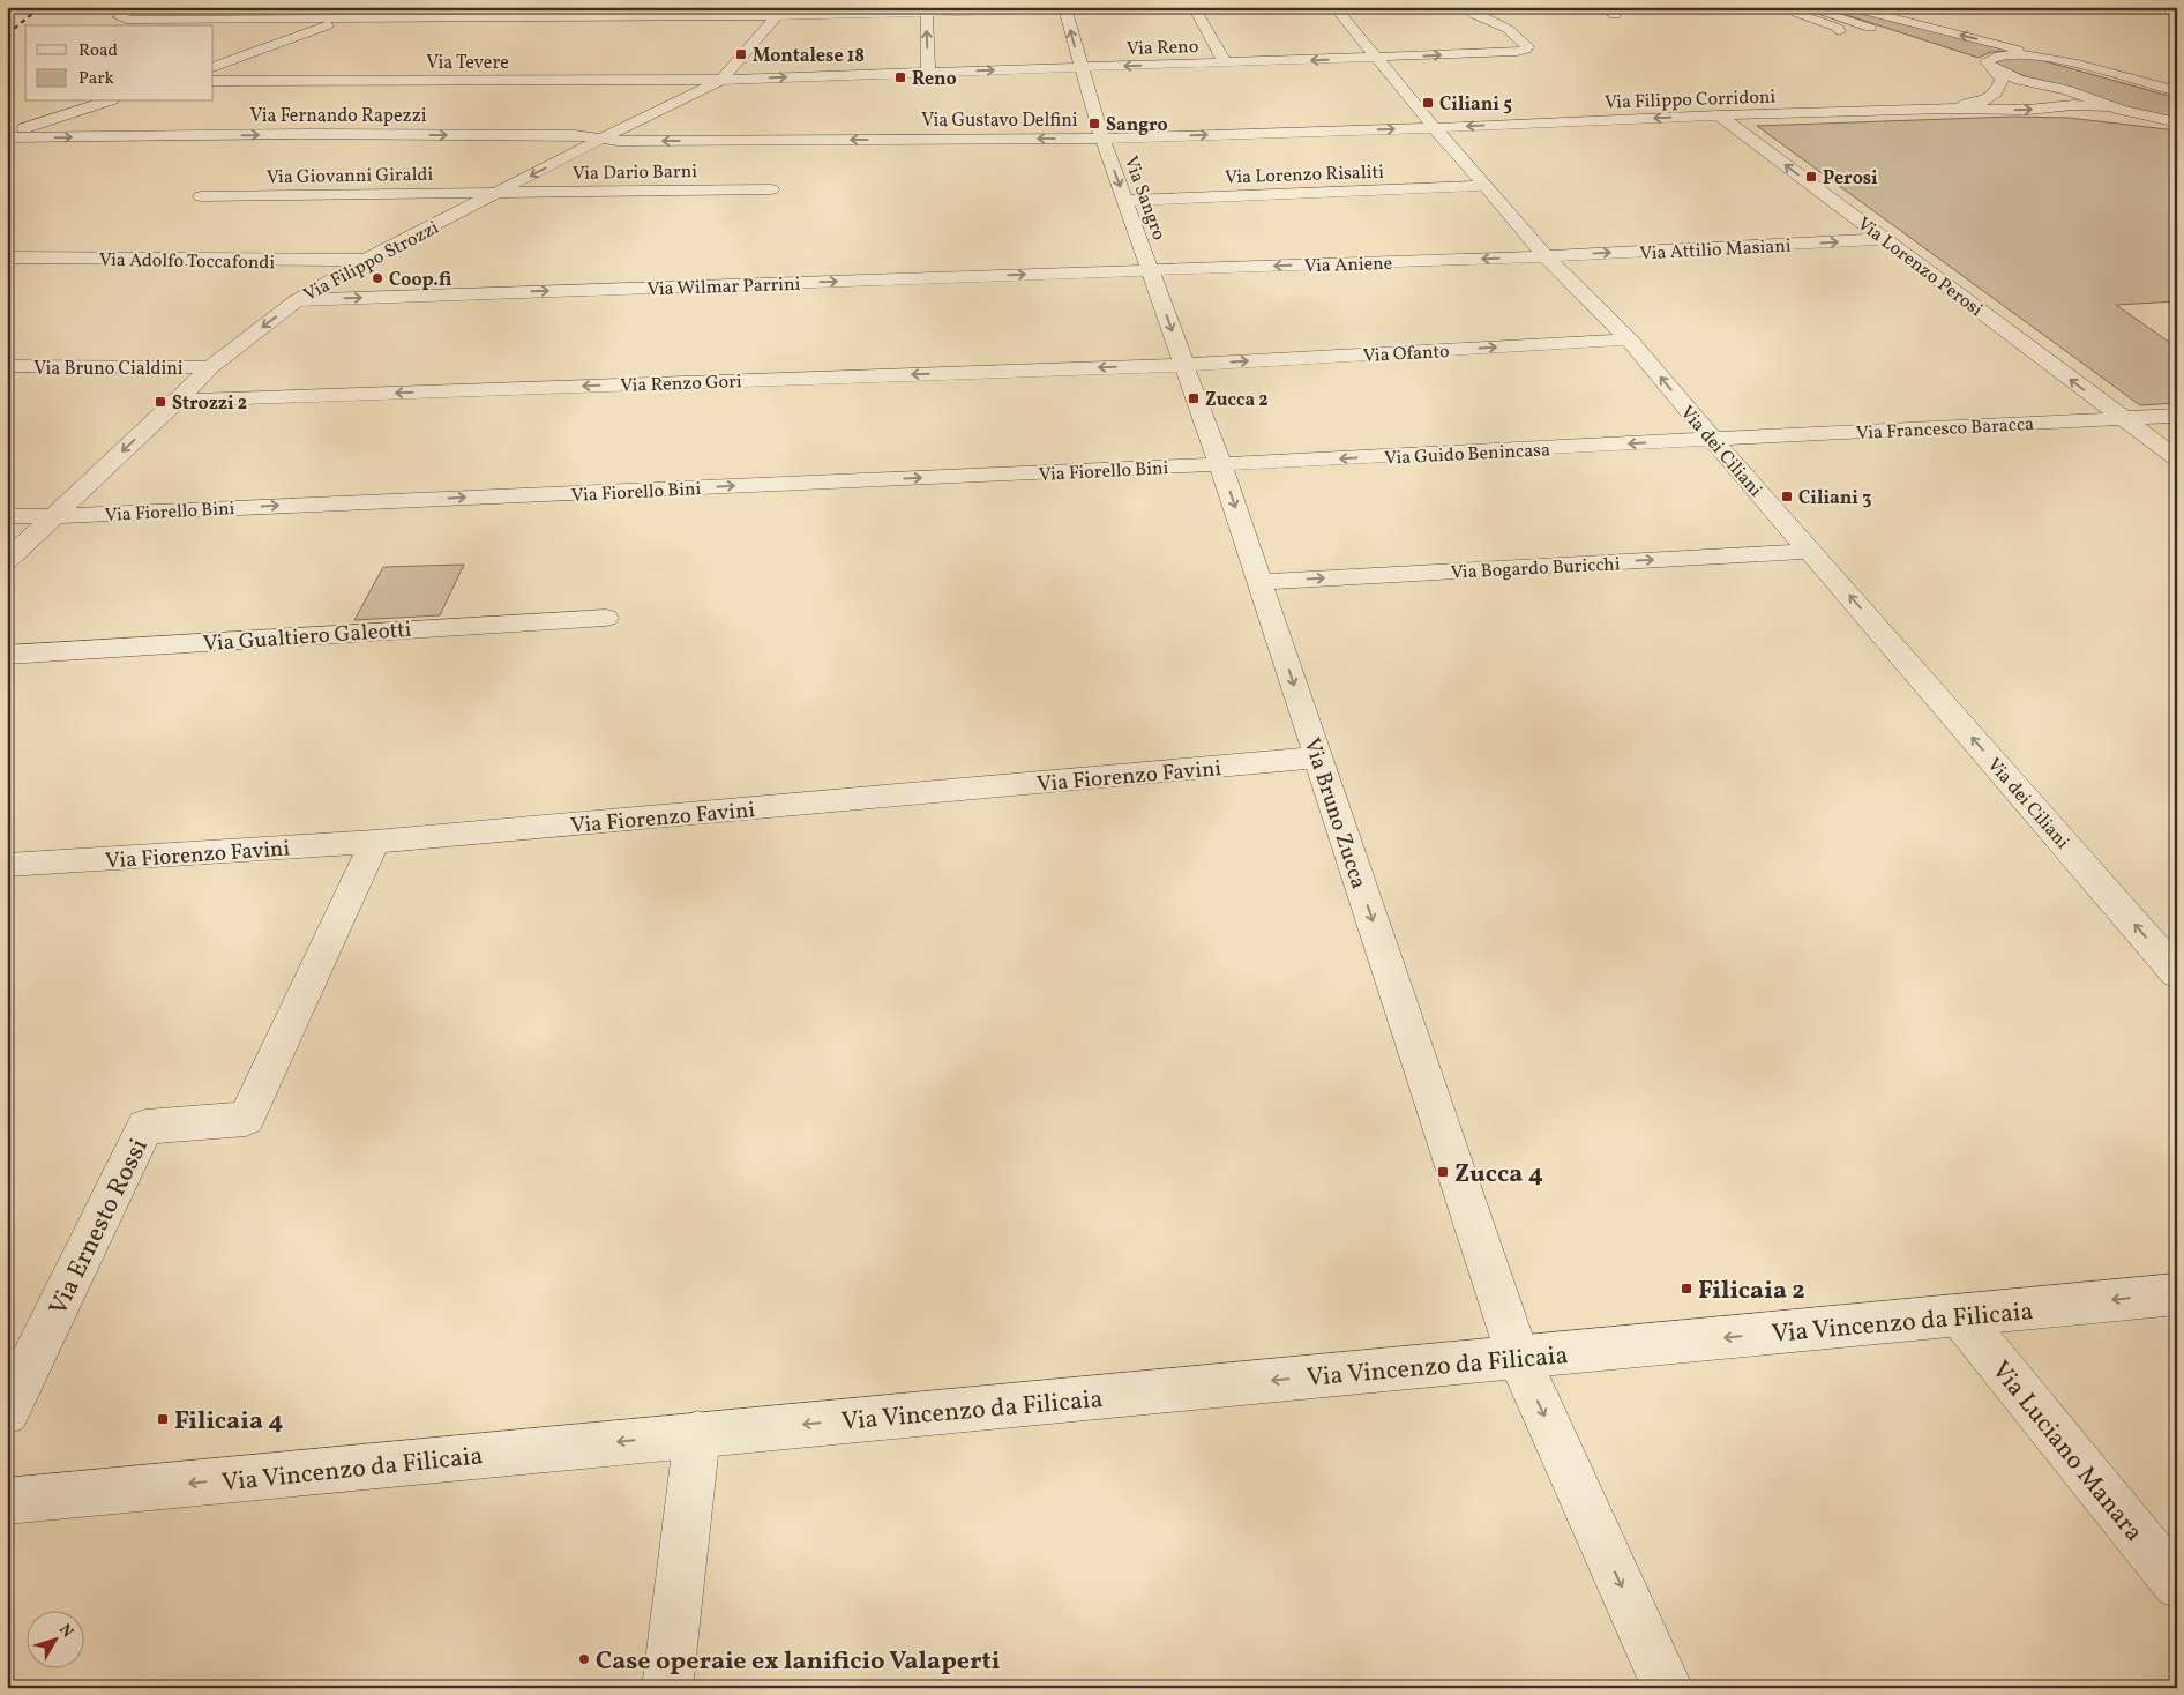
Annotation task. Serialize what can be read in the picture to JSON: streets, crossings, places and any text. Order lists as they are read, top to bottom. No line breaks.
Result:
{"streets":{"street":["Via Reno","Via Tevere","Via Filippo Corridoni","Via Fernando Rapezzi","Via Gustavo Delfini","Via Dario Barni","Via Lorenzo Risaliti","Via Giovanni Giraldi","Via Sangro","Via Attilio Masiani","Via Adolfo Toccafondi","Via Filippo Strozzi","Via Aniene","Via Lorenzo Perosi","Via Wilmar Parrini","Via Ofanto","Via Bruno Cialdini","Via Renzo Gori","Via Francesco Baracca","Via dei Ciliani","Via Guido Benincasa","Via Fiorello Bini","Via Bogardo Buricchi","Via Gualtiero Galeotti","Via Fiorenzo Favini","Via Bruno Zucca","Via Ernesto Rossi","Via Vincenzo da Filicaia","Via Luciano Manara"]},"crossings":[["Via Reno","Via Tevere"],["Via Reno","Via Sangro"],["Via Reno","Via Filippo Strozzi"],["Via Reno","Via dei Ciliani"],["Via Tevere","Via Filippo Strozzi"],["Via Filippo Corridoni","Via Gustavo Delfini"],["Via Filippo Corridoni","Via Lorenzo Perosi"],["Via Filippo Corridoni","Via dei Ciliani"],["Via Fernando Rapezzi","Via Gustavo Delfini"],["Via Fernando Rapezzi","Via Filippo Strozzi"],["Via Gustavo Delfini","Via Sangro"],["Via Gustavo Delfini","Via Filippo Strozzi"],["Via Gustavo Delfini","Via dei Ciliani"],["Via Dario Barni","Via Giovanni Giraldi"],["Via Dario Barni","Via Filippo Strozzi"],["Via Lorenzo Risaliti","Via Sangro"],["Via Lorenzo Risaliti","Via dei Ciliani"],["Via Giovanni Giraldi","Via Filippo Strozzi"],["Via Sangro","Via Aniene"],["Via Sangro","Via Wilmar Parrini"],["Via Sangro","Via Bruno Zucca"],["Via Attilio Masiani","Via Aniene"],["Via Attilio Masiani","Via Lorenzo Perosi"],["Via Attilio Masiani","Via dei Ciliani"],["Via Adolfo Toccafondi","Via Filippo Strozzi"],["Via Filippo Strozzi","Via Wilmar Parrini"],["Via Filippo Strozzi","Via Bruno Cialdini"],["Via Filippo Strozzi","Via Renzo Gori"],["Via Filippo Strozzi","Via Fiorello Bini"],["Via Aniene","Via Wilmar Parrini"],["Via Aniene","Via dei Ciliani"],["Via Aniene","Via Bruno Zucca"],["Via Lorenzo Perosi","Via Francesco Baracca"],["Via Wilmar Parrini","Via Bruno Zucca"],["Via Ofanto","Via Renzo Gori"],["Via Ofanto","Via dei Ciliani"],["Via Ofanto","Via Bruno Zucca"],["Via Renzo Gori","Via Bruno Zucca"],["Via Francesco Baracca","Via dei Ciliani"],["Via Francesco Baracca","Via Guido Benincasa"],["Via dei Ciliani","Via Guido Benincasa"],["Via dei Ciliani","Via Bogardo Buricchi"],["Via Guido Benincasa","Via Fiorello Bini"],["Via Guido Benincasa","Via Bruno Zucca"],["Via Fiorello Bini","Via Bruno Zucca"],["Via Bogardo Buricchi","Via Bruno Zucca"],["Via Fiorenzo Favini","Via Bruno Zucca"],["Via Fiorenzo Favini","Via Ernesto Rossi"],["Via Bruno Zucca","Via Vincenzo da Filicaia"],["Via Vincenzo da Filicaia","Via Luciano Manara"]],"one_way":["Via Filippo Strozzi","Via Aniene","Via Ofanto","Via Renzo Gori","Via dei Ciliani","Via Guido Benincasa","Via Fiorello Bini","Via Bogardo Buricchi","Via Bruno Zucca","Via Vincenzo da Filicaia"],"places":{"transit":["Montalese 18","Reno","Ciliani 5","Sangro","Perosi","Zucca 2","Strozzi 2","Ciliani 3","Zucca 4","Filicaia 2","Filicaia 4"],"other":["Coop.fi","Case operaie ex lanificio Valaperti"]},"legend":["Road","Park"],"north":"top right"}
